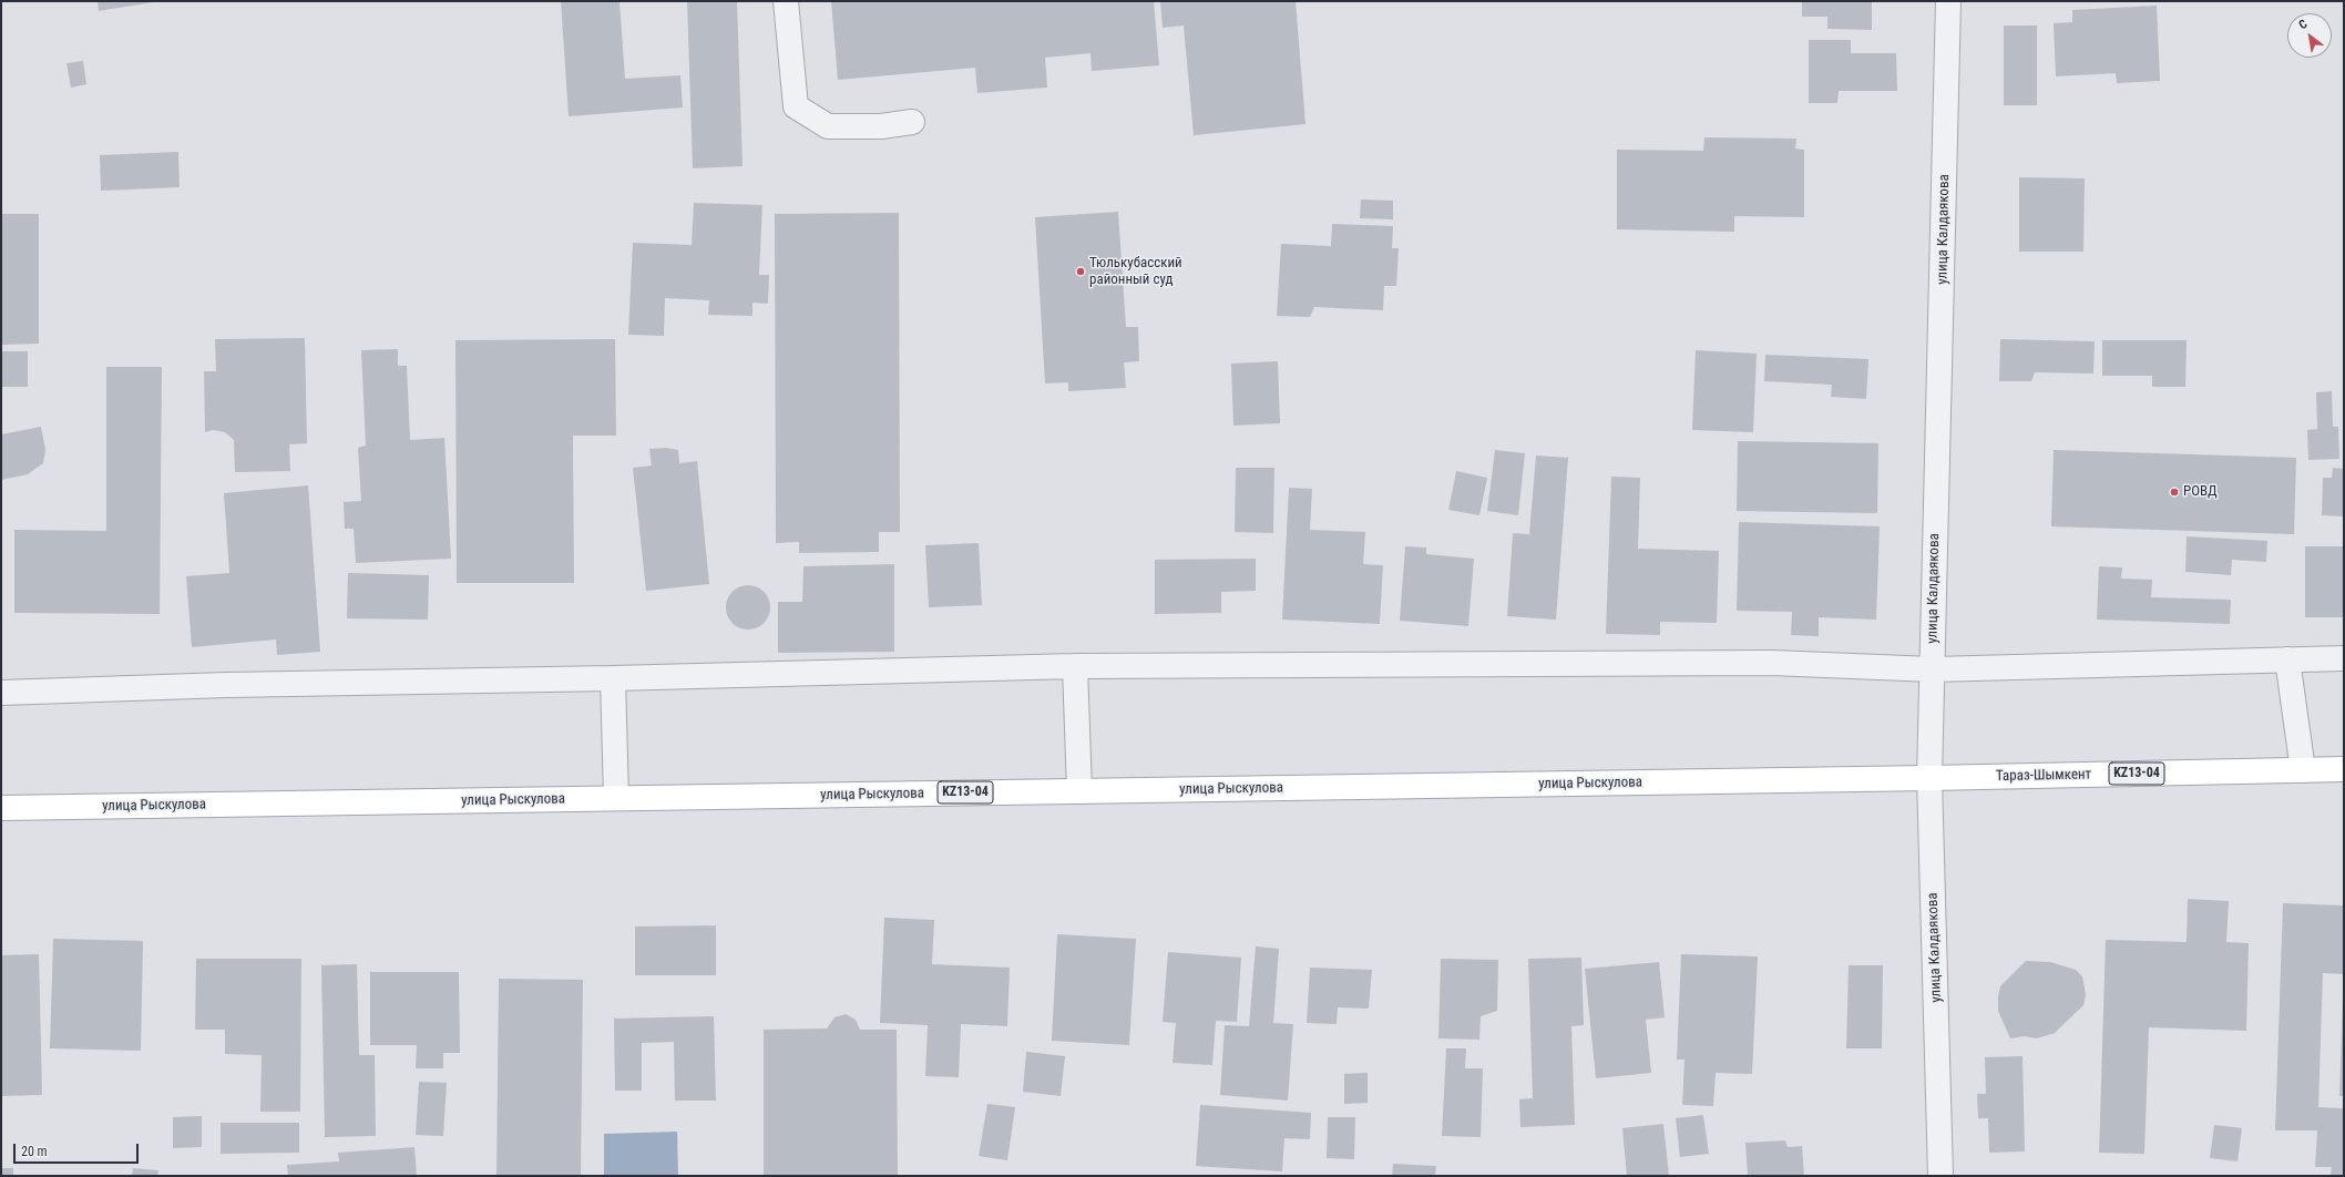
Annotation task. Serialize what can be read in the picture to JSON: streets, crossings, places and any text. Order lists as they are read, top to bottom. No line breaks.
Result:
{"streets":{"main road":["KZ13-04","Тараз-Шымкент","улица Рыскулова"],"street":["улица Калдаякова"]},"crossings":[["улица Калдаякова","Тараз-Шымкент"],["улица Калдаякова","улица Рыскулова"],["Тараз-Шымкент","улица Рыскулова"]],"places":["Тюлькубасский районный суд","РОВД"],"scale_bar":"20 m","north":"top left"}
